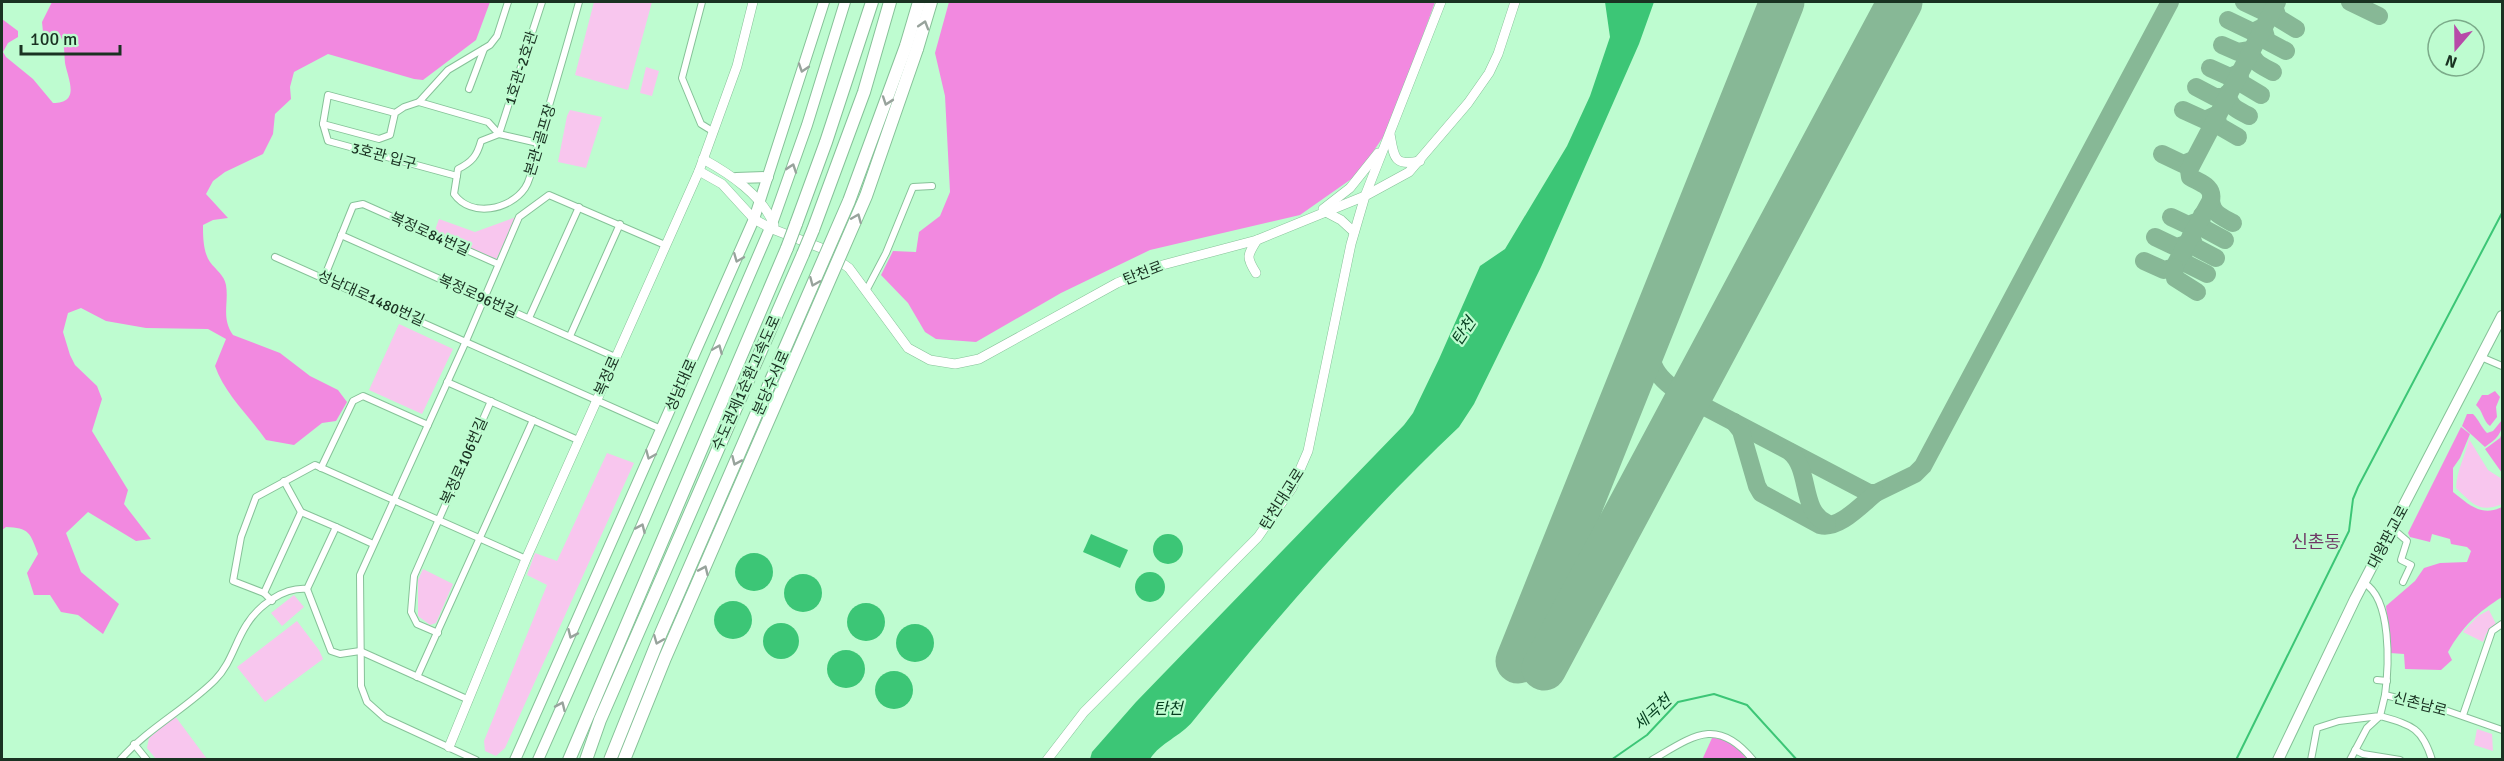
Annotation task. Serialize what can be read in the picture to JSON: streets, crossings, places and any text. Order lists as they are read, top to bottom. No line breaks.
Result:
{"streets":{"highway":["수도권제1순환고속도로","분당수서로"],"main road":["성남대로","대왕판교로"],"street":["1호관-2호관","본관-골프장","3호관 입구","복정로84번길","탄천로","복정로96번길","성남대로1480번길","복정로","복정로106번길","탄천대교로","신촌남로"]},"crossings":[["본관-골프장","3호관 입구"],["복정로84번길","복정로96번길"],["탄천로","복정로"],["탄천로","성남대로"],["탄천로","탄천대교로"],["복정로96번길","복정로"],["성남대로1480번길","복정로"],["성남대로1480번길","성남대로"],["복정로","복정로106번길"]],"districts":["신촌동"],"water":["탄천","세곡천"],"scale_bar":"100 m","north":"bottom"}
